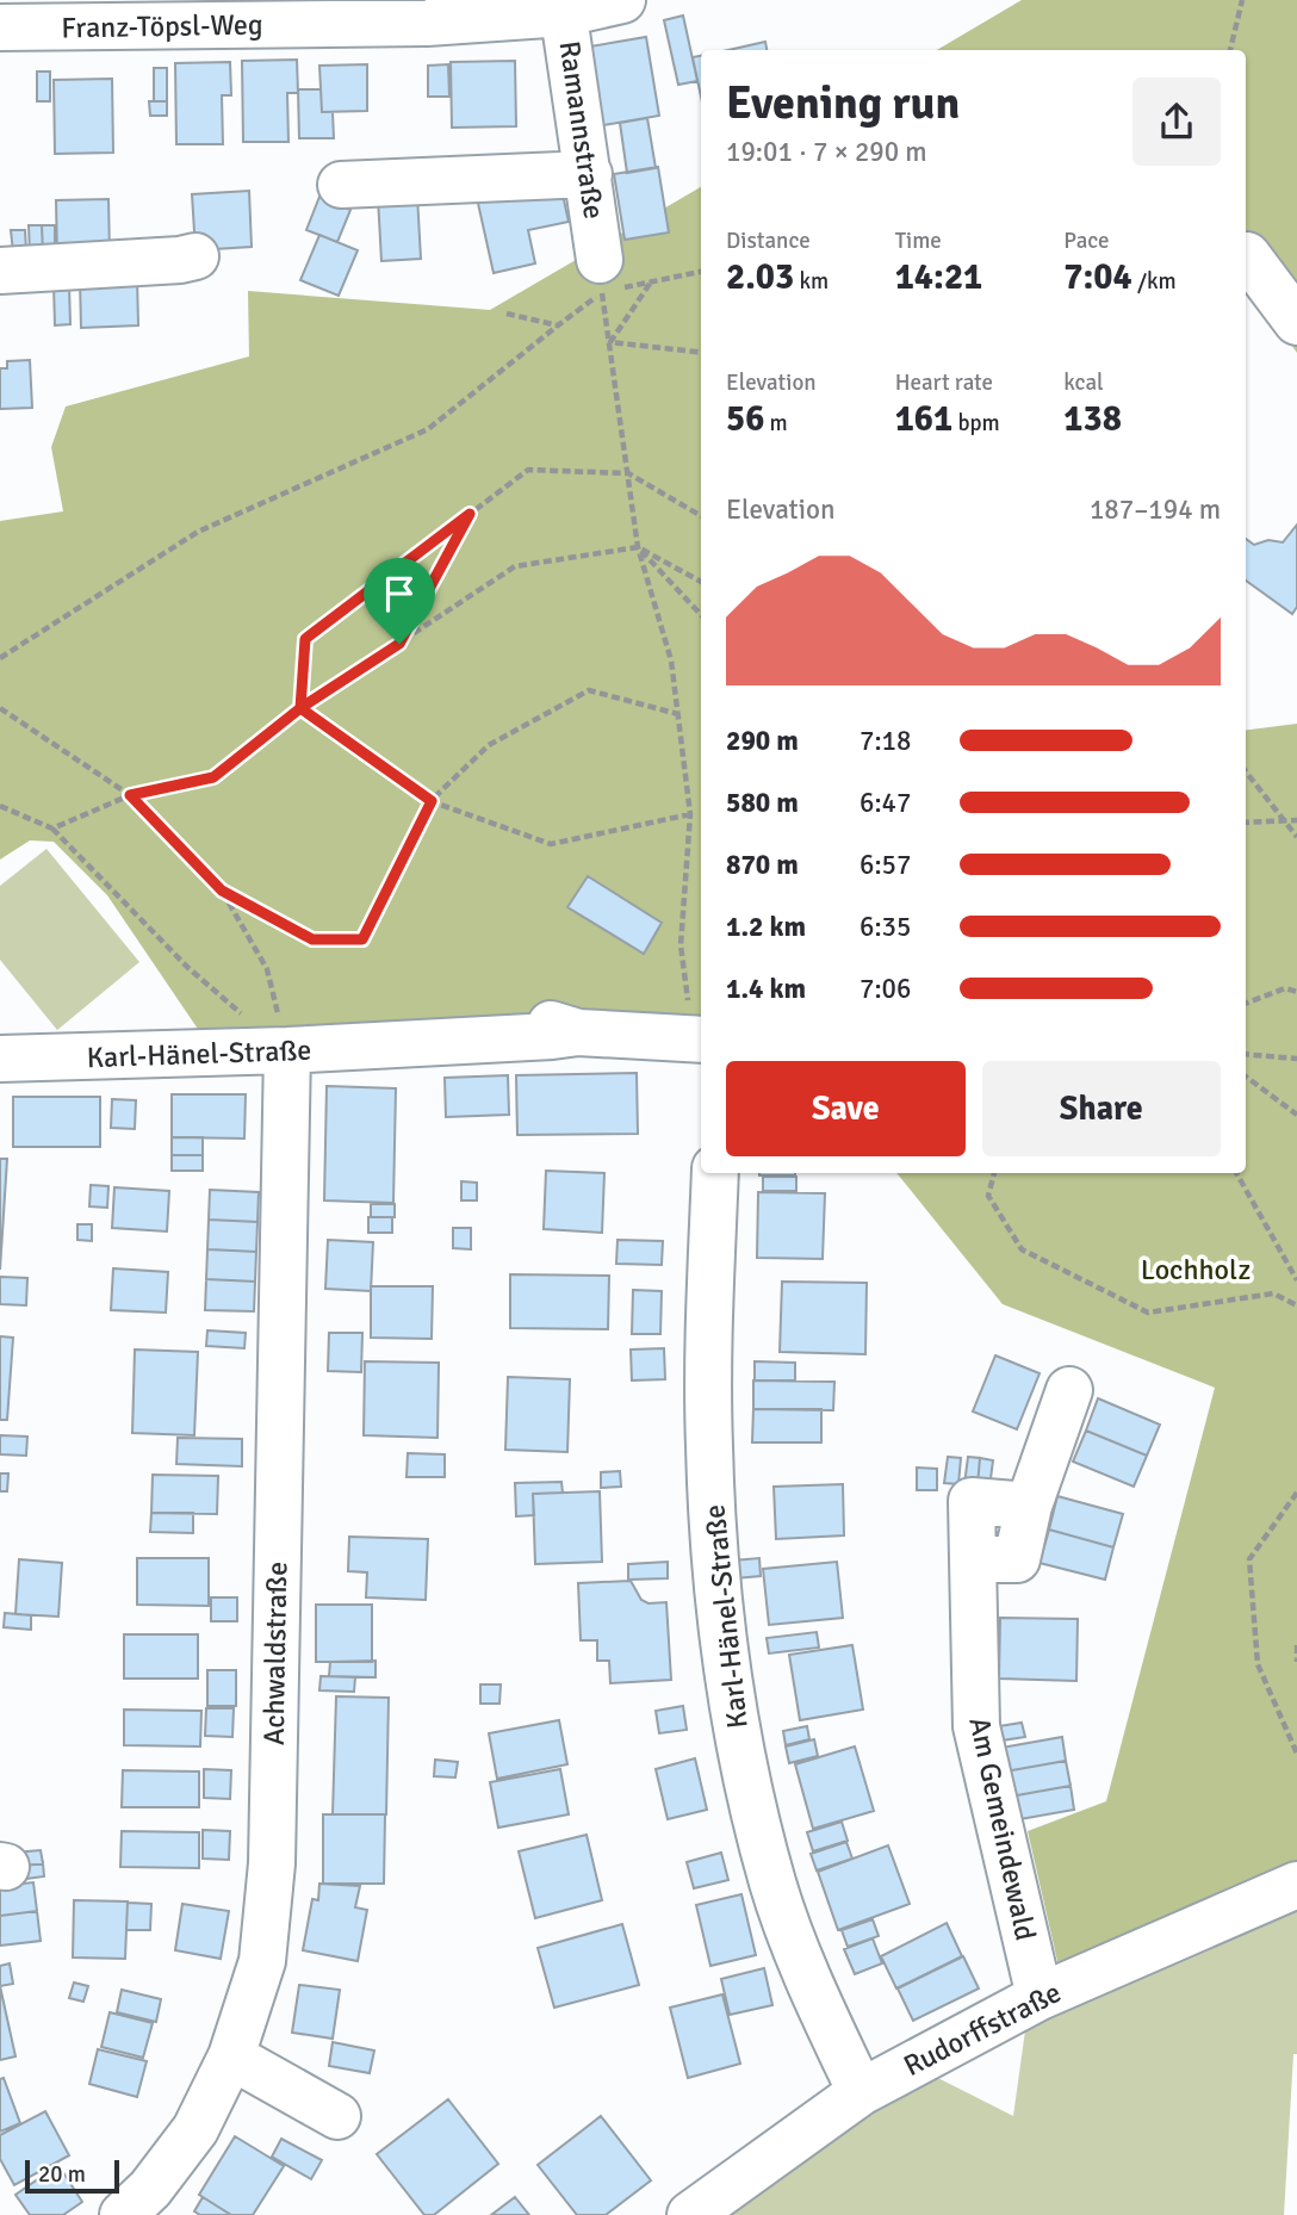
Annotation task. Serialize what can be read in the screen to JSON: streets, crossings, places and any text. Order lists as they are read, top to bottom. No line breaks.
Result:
{"streets":{"street":["Franz-Töpsl-Weg","Ramannstraße","Karl-Hänel-Straße","Achwaldstraße","Am Gemeindewald","Rudorffstraße"]},"crossings":[["Franz-Töpsl-Weg","Ramannstraße"],["Karl-Hänel-Straße","Achwaldstraße"],["Karl-Hänel-Straße","Rudorffstraße"],["Am Gemeindewald","Rudorffstraße"]],"parks":["Lochholz"],"scale_bar":"20 m","page":{"heading":["Evening run","19:01 · 7 × 290 m"],"stats":[["Distance","2.03 km"],["Time","14:21"],["Pace","7:04 /km"],["Elevation","56 m"],["Heart rate","161 bpm"],["kcal","138"]],"chart":["Elevation","187–194 m"],"list":[{"name":"290 m","note":"7:18"},{"name":"580 m","note":"6:47"},{"name":"870 m","note":"6:57"},{"name":"1.2 km","note":"6:35"},{"name":"1.4 km","note":"7:06"}],"buttons":["Save","Share"],"scale":"20 m"}}
